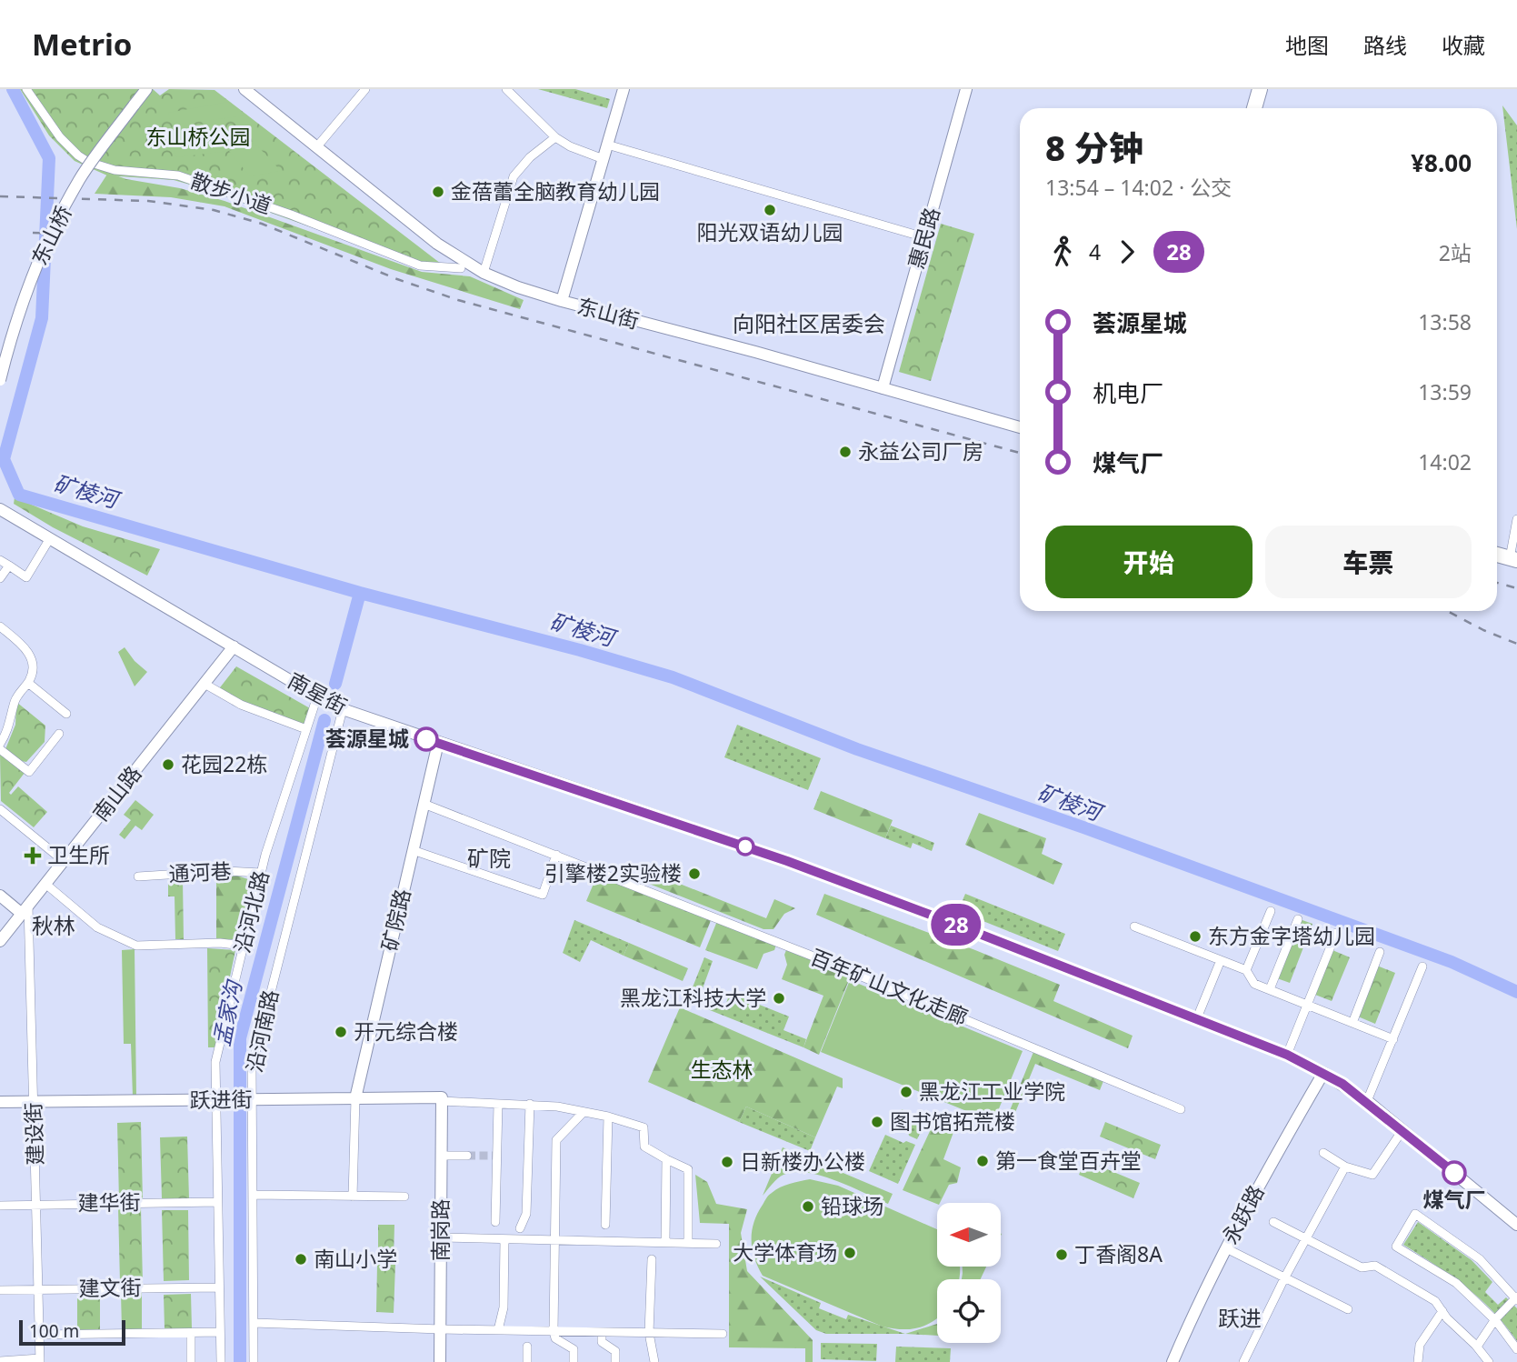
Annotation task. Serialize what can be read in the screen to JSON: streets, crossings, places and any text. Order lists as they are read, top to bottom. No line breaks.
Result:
{"streets":{"street":["散步小道","东山桥","惠民路","东山街","南星街","南山路","通河巷","沿河北路","矿院路","百年矿山文化走廊","沿河南路","跃进街","建设街","建华街","永跃路","南岗路","建文街"]},"crossings":[["惠民路","东山街"],["南星街","南山路"],["南星街","沿河北路"],["南星街","矿院路"],["南星街","沿河南路"],["南星街","永跃路"],["南山路","建设街"],["通河巷","沿河北路"],["沿河北路","跃进街"],["沿河北路","建华街"],["沿河北路","建文街"],["矿院路","百年矿山文化走廊"],["矿院路","跃进街"],["沿河南路","跃进街"],["跃进街","建设街"],["跃进街","南岗路"],["建设街","建华街"],["建设街","建文街"]],"districts":["向阳社区居委会","矿院","秋林","跃进"],"water":["矿棱河","孟家沟"],"parks":["东山桥公园","生态林"],"places":{"other":["金蓓蕾全脑教育幼儿园","阳光双语幼儿园","永益公司厂房","荟源星城","花园22栋","引擎楼2实验楼","东方金字塔幼儿园","黑龙江科技大学","开元综合楼","黑龙江工业学院","图书馆拓荒楼","第一食堂百卉堂","日新楼办公楼","煤气厂","铅球场","大学体育场","丁香阁8A","南山小学"],"health":["卫生所"]},"lines":["bus line 28"],"scale_bar":"100 m","north":"left","page":{"header":"Metrio","nav":["地图","路线","收藏"],"on_map":"28","heading":["8 分钟","13:54 – 14:02 · 公交","¥8.00"],"legs":["4","28","2站"],"list":[{"name":"荟源星城","value":"13:58"},{"name":"机电厂","value":"13:59"},{"name":"煤气厂","value":"14:02"}],"buttons":["开始","车票"],"scale":"100 m"}}
